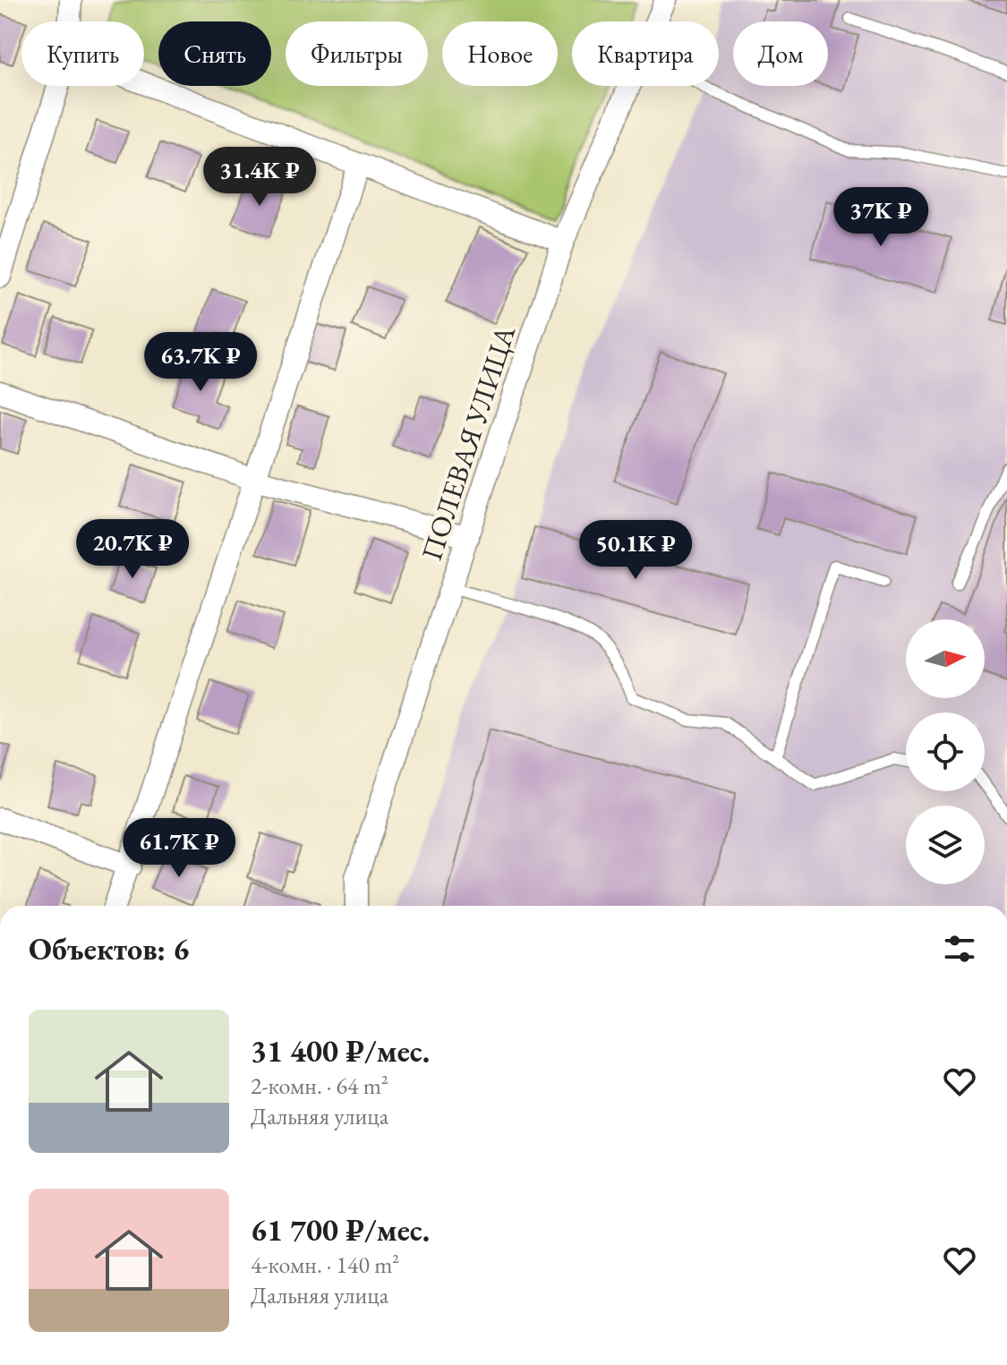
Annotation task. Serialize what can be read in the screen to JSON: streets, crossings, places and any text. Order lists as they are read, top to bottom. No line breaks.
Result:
{"streets":{"street":["ПОЛЕВАЯ УЛИЦА"]},"north":"right","page":{"chip":["Купить","Снять","Фильтры","Новое","Квартира","Дом"],"price":["31.4K ₽","37K ₽","63.7K ₽","20.7K ₽","50.1K ₽","61.7K ₽"],"heading":"Объектов: 6","list":[{"name":"31 400 ₽/мес.","note":"2-комн. · 64 m² · Дальняя улица"},{"name":"61 700 ₽/мес.","note":"4-комн. · 140 m² · Дальняя улица"}]}}
